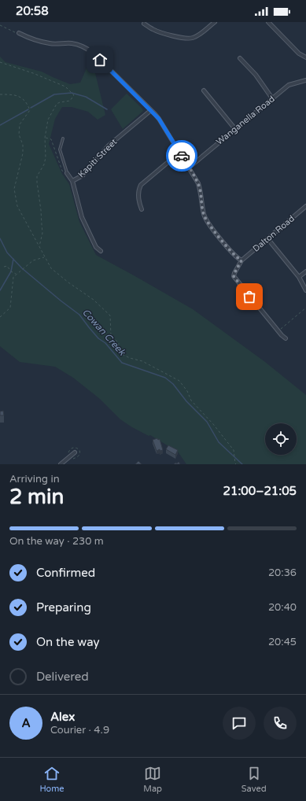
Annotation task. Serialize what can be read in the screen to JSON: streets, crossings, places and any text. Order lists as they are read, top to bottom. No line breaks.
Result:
{"streets":{"street":["Wanganella Road","Kapiti Street","Dalton Road"]},"water":["Cowan Creek"],"page":{"status":"20:58","heading":["2 min","Arriving in","21:00–21:05"],"panel":["Alex","Courier · 4.9"],"bar":"On the way · 230 m","list":[["Confirmed","20:36"],["Preparing","20:40"],["On the way","20:45"],"Delivered"],"round":"A","tabs":["Home","Map","Saved"]}}
